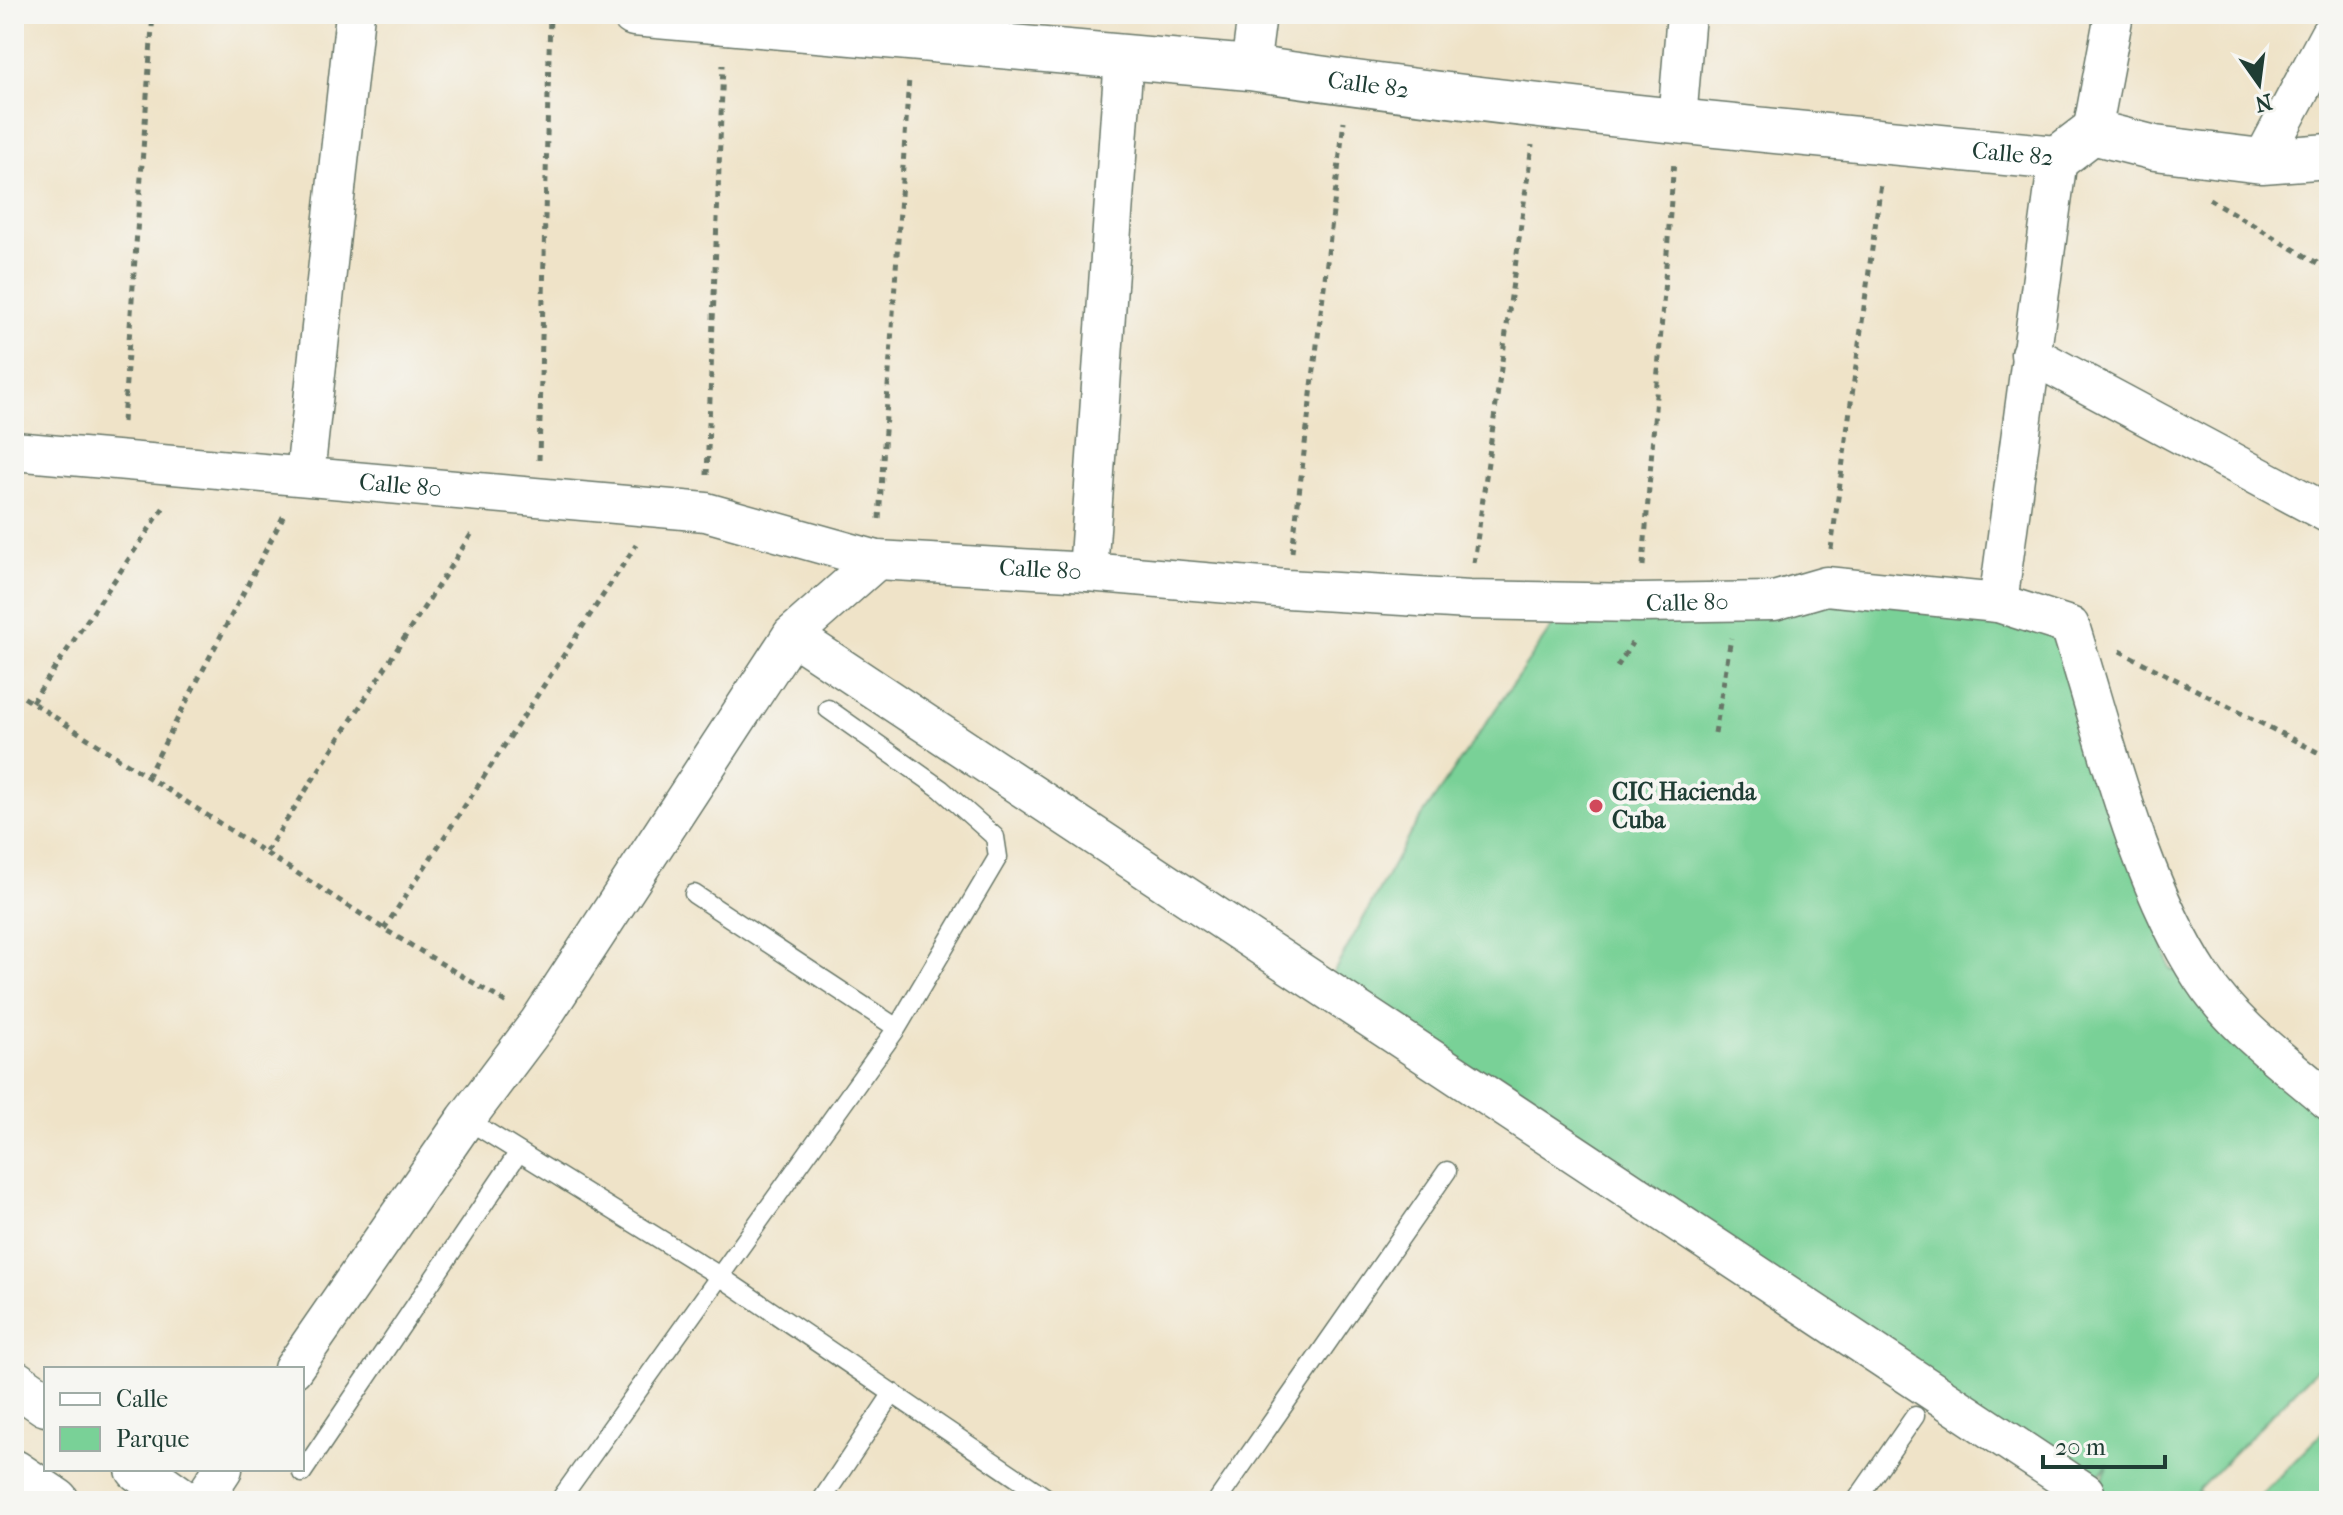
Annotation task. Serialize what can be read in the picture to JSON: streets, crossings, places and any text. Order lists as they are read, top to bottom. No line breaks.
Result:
{"streets":{"street":["Calle 82","Calle 80"]},"places":["CIC Hacienda Cuba"],"legend":["Calle","Parque"],"scale_bar":"20 m","north":"bottom"}
